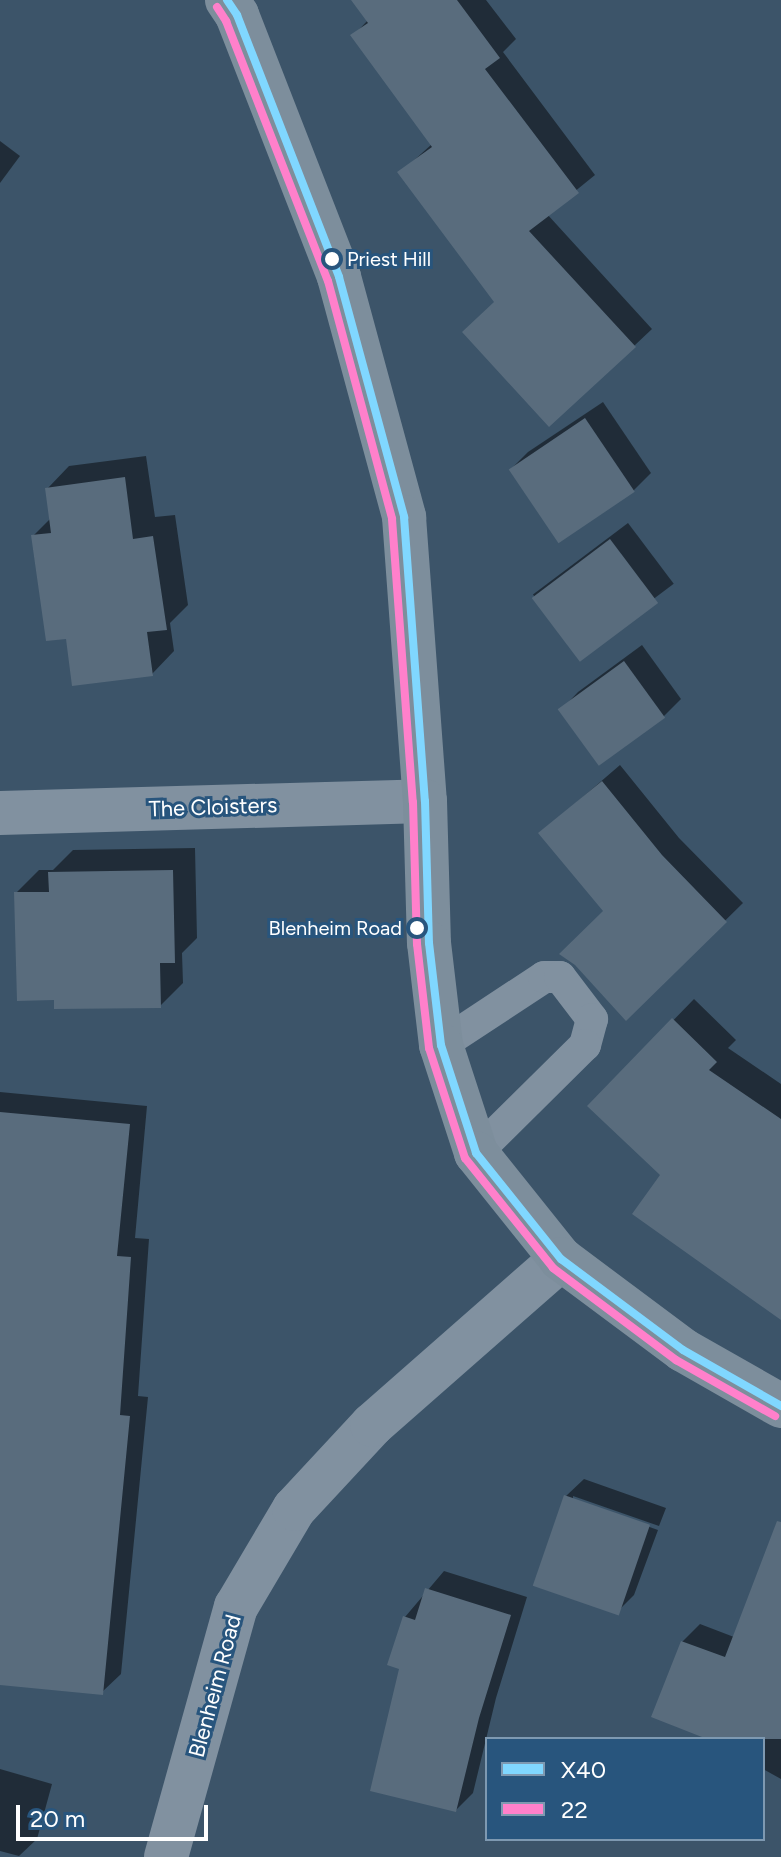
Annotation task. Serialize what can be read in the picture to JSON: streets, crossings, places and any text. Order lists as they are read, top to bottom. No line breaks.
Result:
{"streets":{"street":["The Cloisters","Blenheim Road"]},"places":["Priest Hill","Blenheim Road"],"lines":["transit line X40","transit line 22"],"legend":["X40","22"],"scale_bar":"20 m"}
